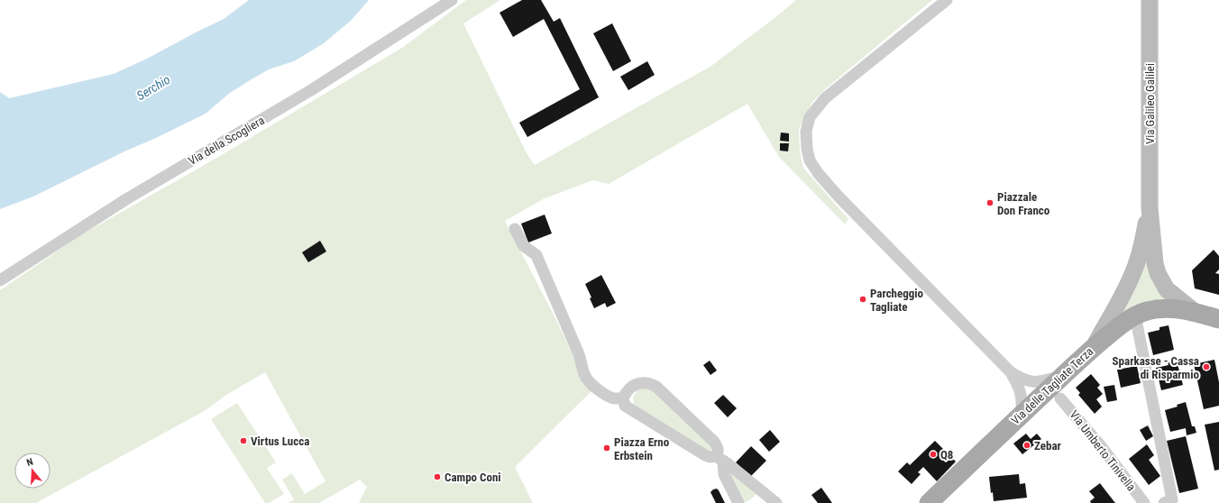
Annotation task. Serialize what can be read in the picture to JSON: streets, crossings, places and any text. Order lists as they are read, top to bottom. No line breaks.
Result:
{"streets":{"main road":["Via Galileo Galilei","Via delle Tagliate Terza"],"street":["Via della Scogliera","Via Umberto Tinivella"]},"crossings":[["Via Galileo Galilei","Via delle Tagliate Terza"]],"water":["Serchio"],"places":["Piazzale Don Franco","Parcheggio Tagliate","Sparkasse - Cassa di Risparmio","Virtus Lucca","Zebar","Piazza Erno Erbstein","Q8","Campo Coni"],"north":"top"}
